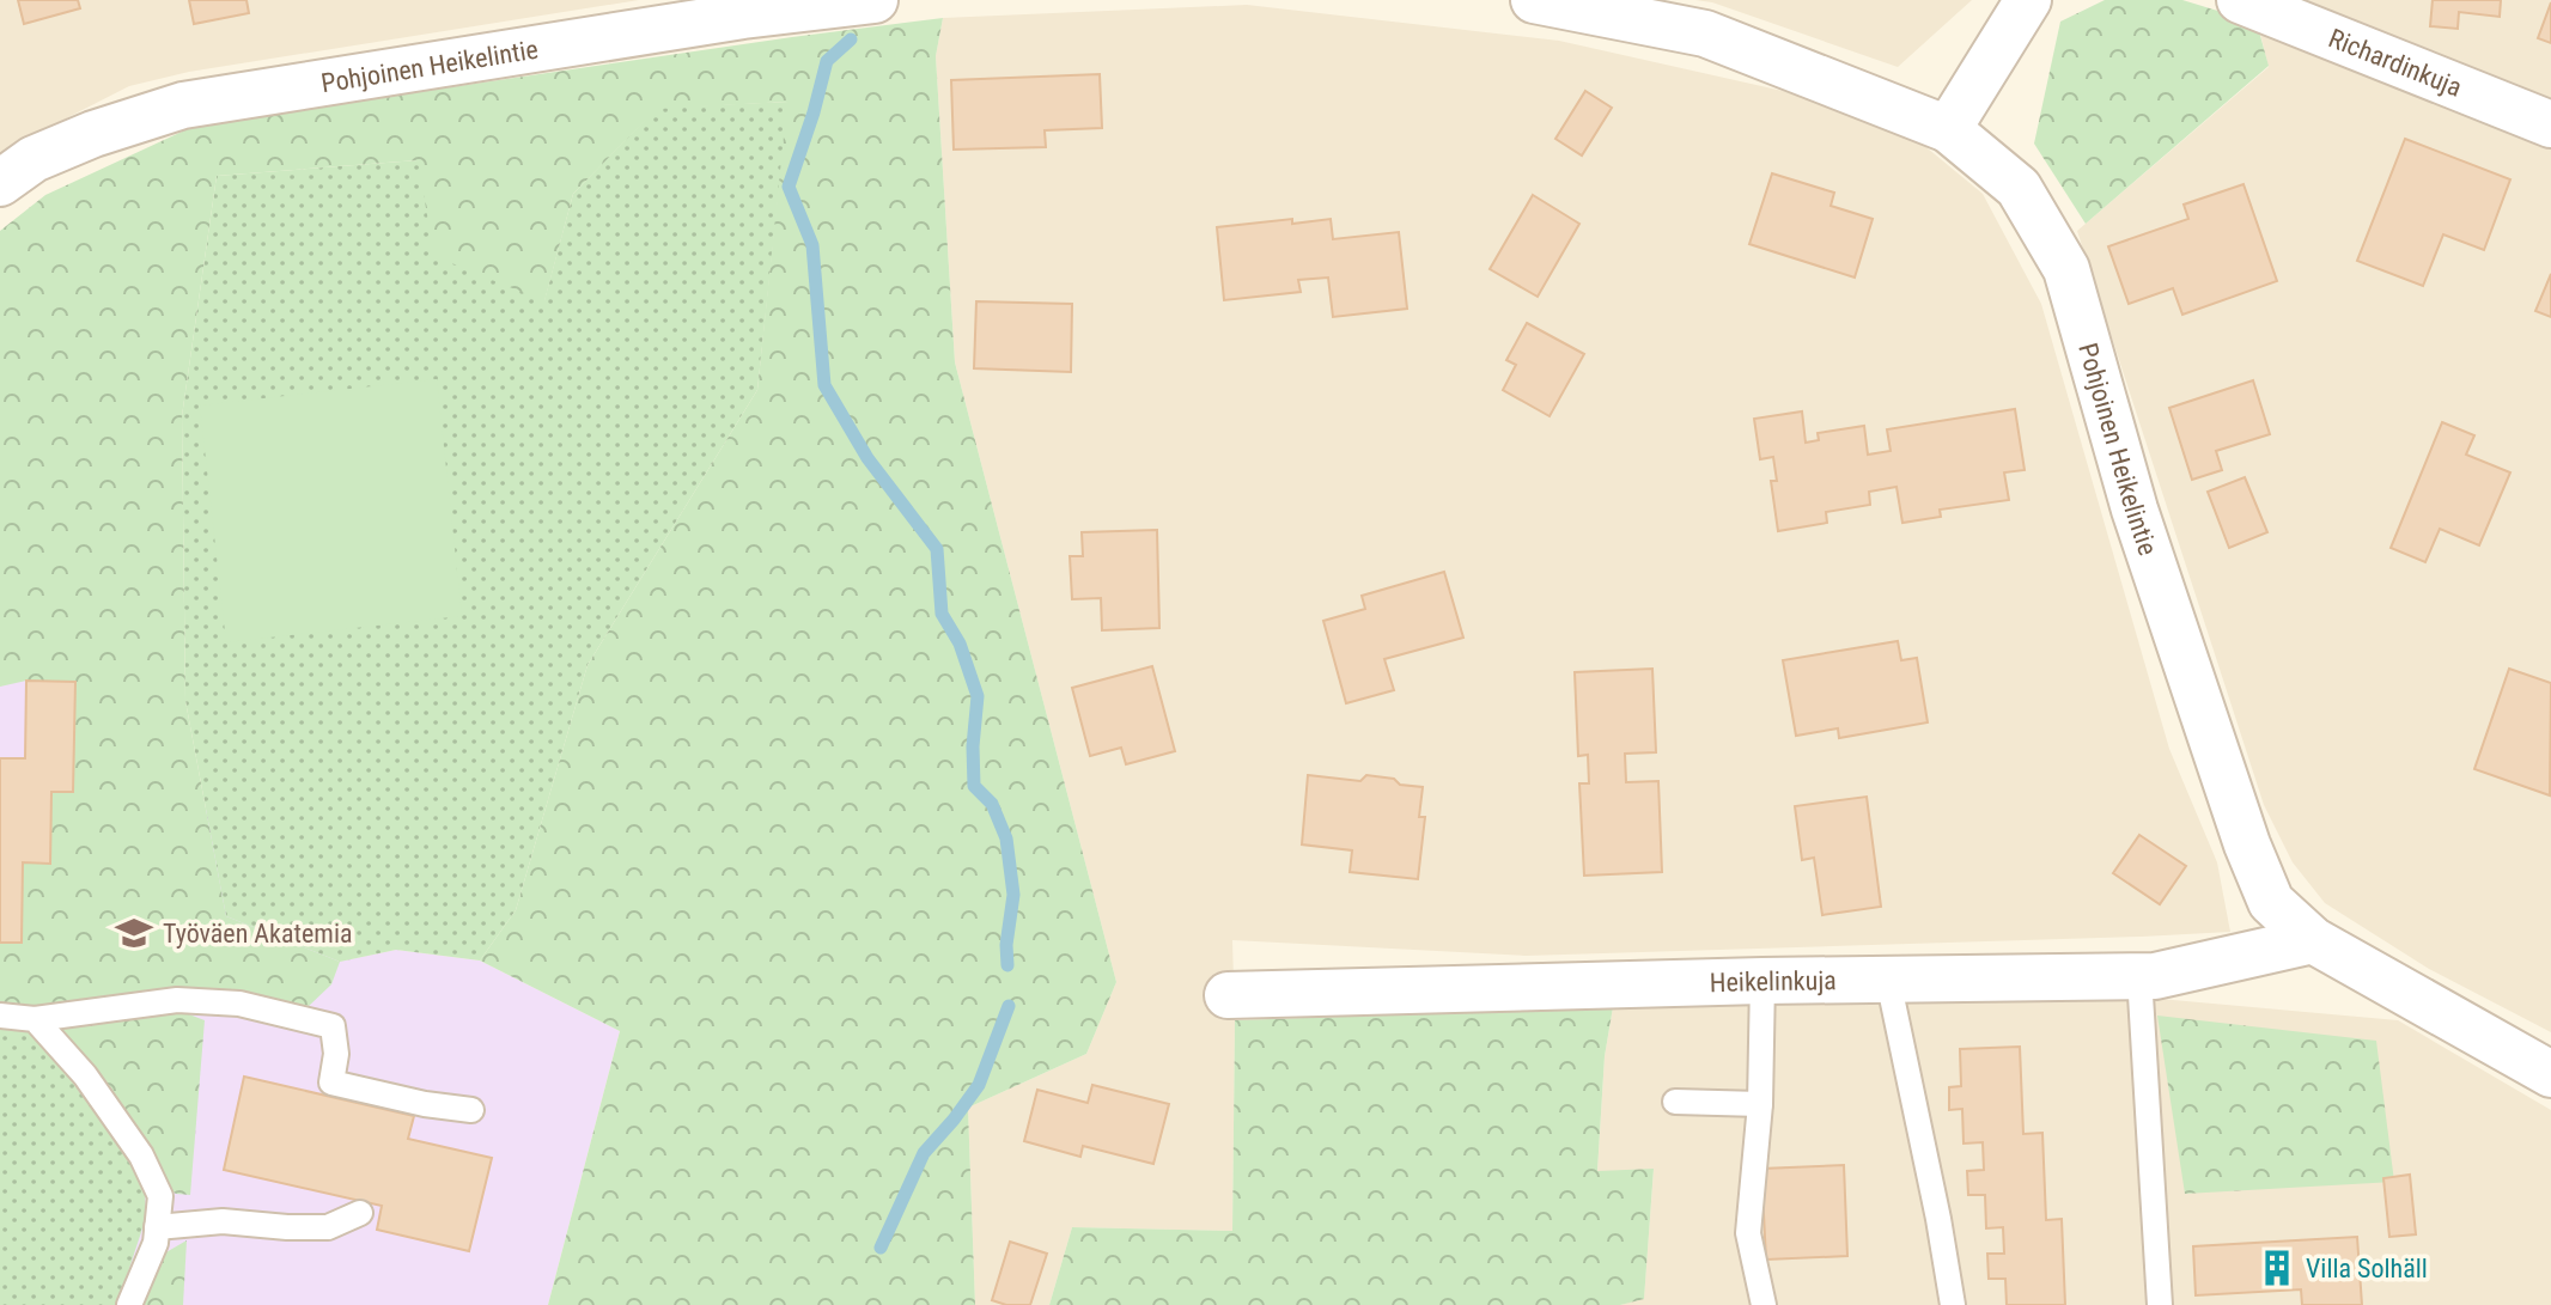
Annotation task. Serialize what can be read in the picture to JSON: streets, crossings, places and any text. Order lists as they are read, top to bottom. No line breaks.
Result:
{"streets":{"street":["Richardinkuja","Pohjoinen Heikelintie","Heikelinkuja"]},"crossings":[["Pohjoinen Heikelintie","Heikelinkuja"]],"places":{"school or university":["Työväen Akatemia"],"building":["Villa Solhäll"]}}
